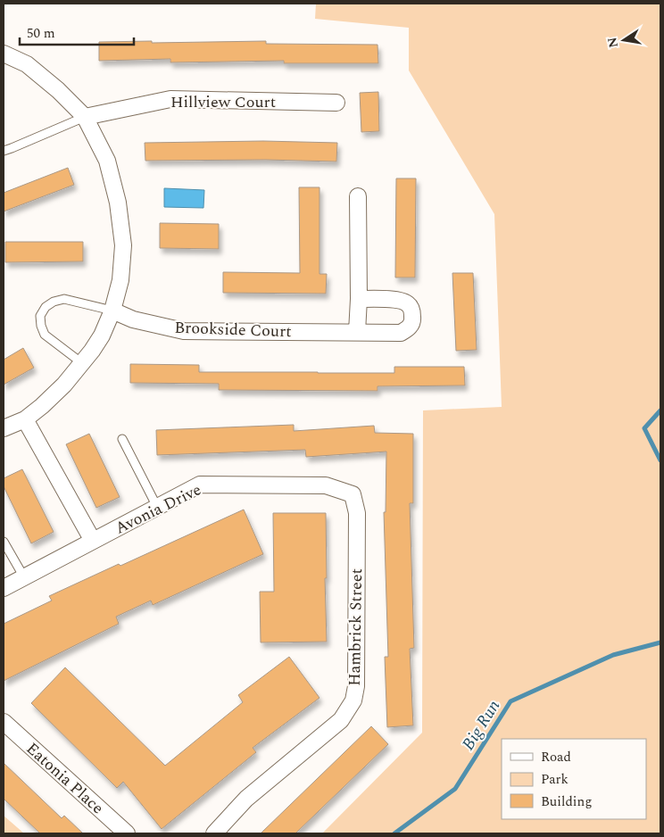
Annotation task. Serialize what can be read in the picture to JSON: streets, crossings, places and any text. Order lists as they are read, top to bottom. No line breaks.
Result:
{"streets":{"street":["Hillview Court","Brookside Court","Avonia Drive","Hambrick Street","Eatonia Place"]},"crossings":[["Avonia Drive","Hambrick Street"]],"water":["Big Run"],"legend":["Road","Park","Building"],"scale_bar":"50 m","north":"left"}
